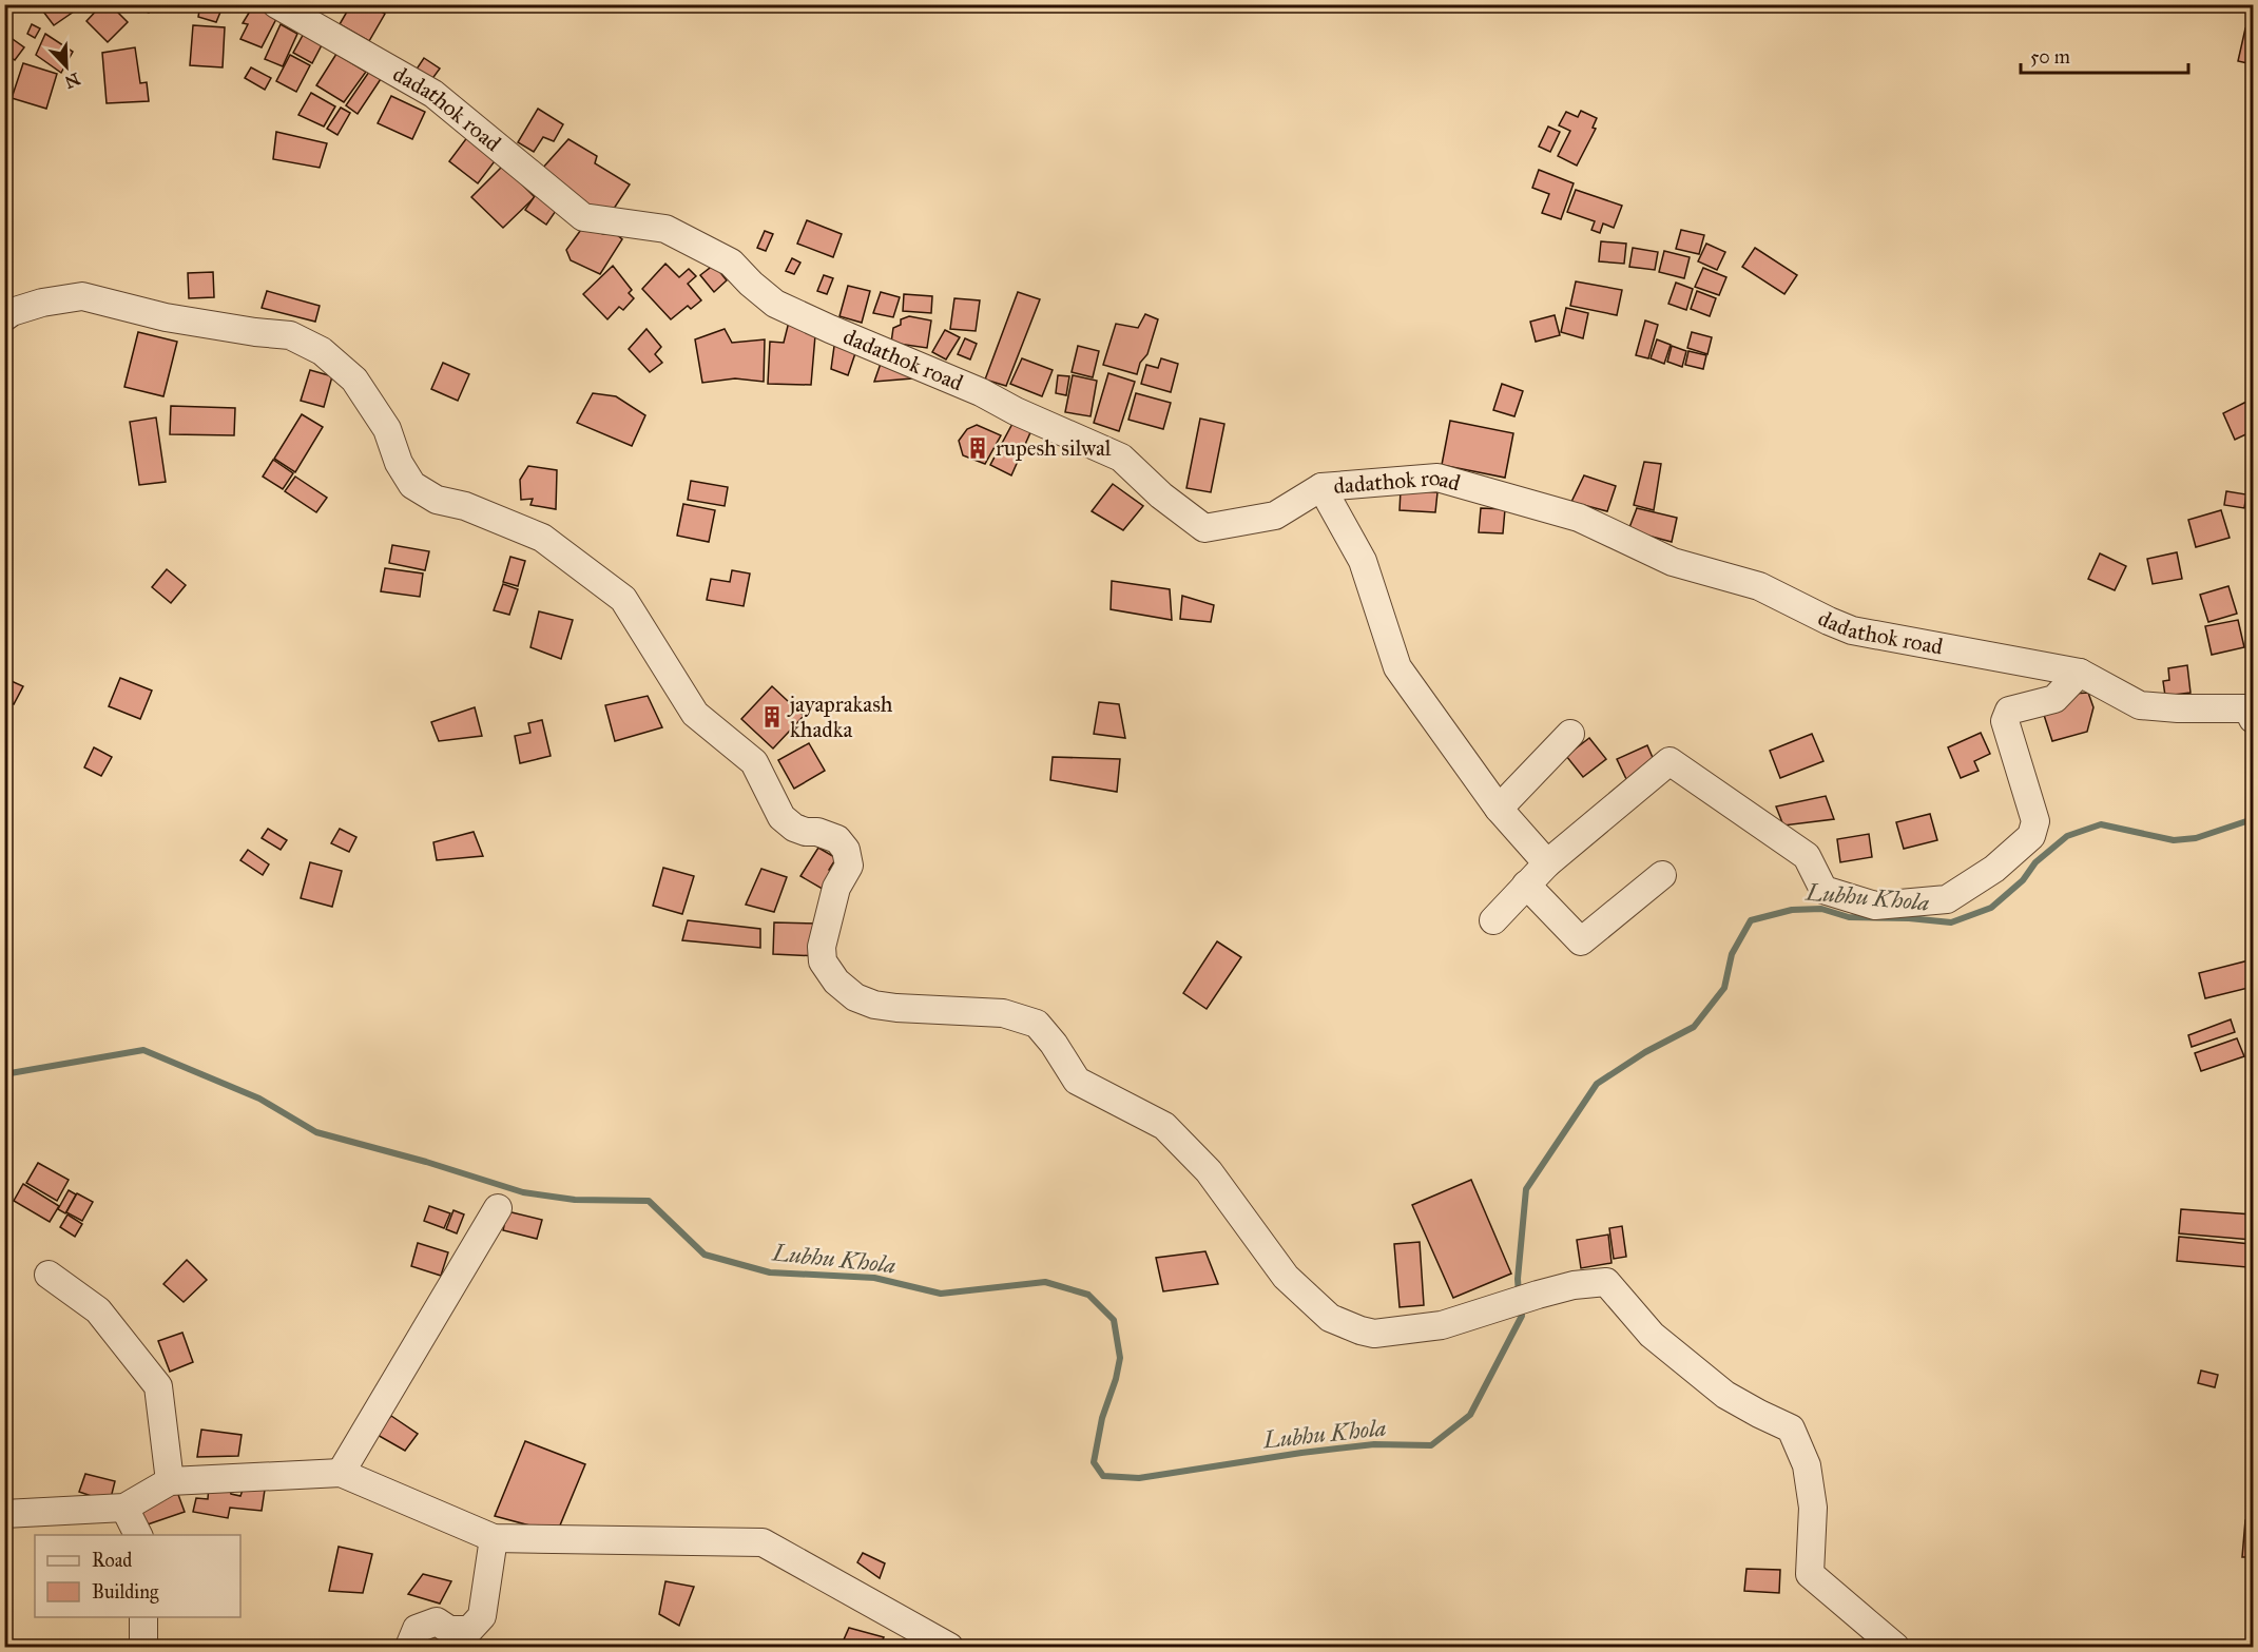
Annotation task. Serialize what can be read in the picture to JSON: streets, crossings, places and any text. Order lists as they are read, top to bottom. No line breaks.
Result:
{"streets":{"street":["dadathok road"]},"water":["Lubhu Khola"],"places":{"building":["rupesh silwal","jayaprakash khadka"]},"legend":["Road","Building"],"scale_bar":"50 m","north":"bottom right"}
